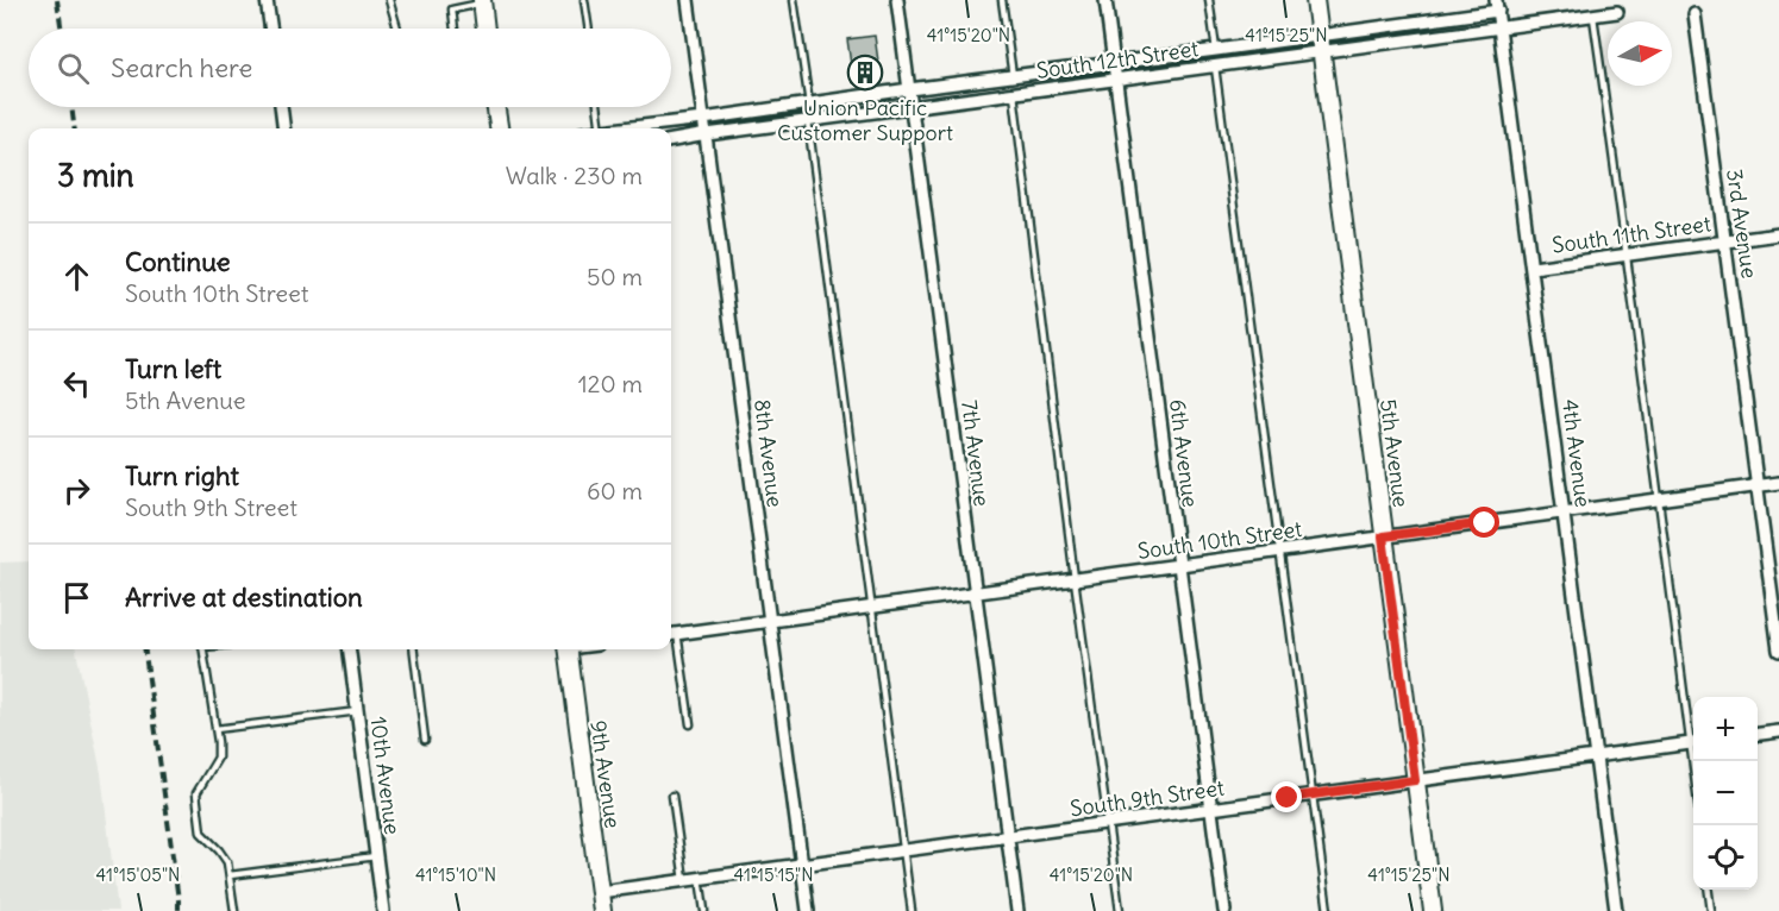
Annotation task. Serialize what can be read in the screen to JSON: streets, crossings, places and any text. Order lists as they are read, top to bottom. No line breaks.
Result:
{"streets":{"street":["South 12th Street","3rd Avenue","South 11th Street","8th Avenue","7th Avenue","6th Avenue","5th Avenue","4th Avenue","South 10th Street","9th Avenue","10th Avenue","South 9th Street"]},"crossings":[["South 12th Street","8th Avenue"],["South 12th Street","7th Avenue"],["South 12th Street","6th Avenue"],["South 12th Street","5th Avenue"],["South 12th Street","4th Avenue"],["3rd Avenue","South 11th Street"],["3rd Avenue","South 10th Street"],["South 11th Street","4th Avenue"],["8th Avenue","South 10th Street"],["8th Avenue","South 9th Street"],["7th Avenue","South 10th Street"],["7th Avenue","South 9th Street"],["6th Avenue","South 10th Street"],["6th Avenue","South 9th Street"],["5th Avenue","South 10th Street"],["5th Avenue","South 9th Street"],["4th Avenue","South 10th Street"],["4th Avenue","South 9th Street"],["9th Avenue","South 9th Street"]],"places":{"building":["Union Pacific Customer Support"]},"north":"right","page":{"search":"Search here","heading":["3 min","Walk · 230 m"],"list":[["Continue","South 10th Street","50 m"],["Turn left","5th Avenue","120 m"],["Turn right","South 9th Street","60 m"],"Arrive at destination"],"map_buttons":["+","−"]},"coordinates":["41°15'20\"N","41°15'25\"N","41°15'05\"N","41°15'10\"N","41°15'15\"N"]}
